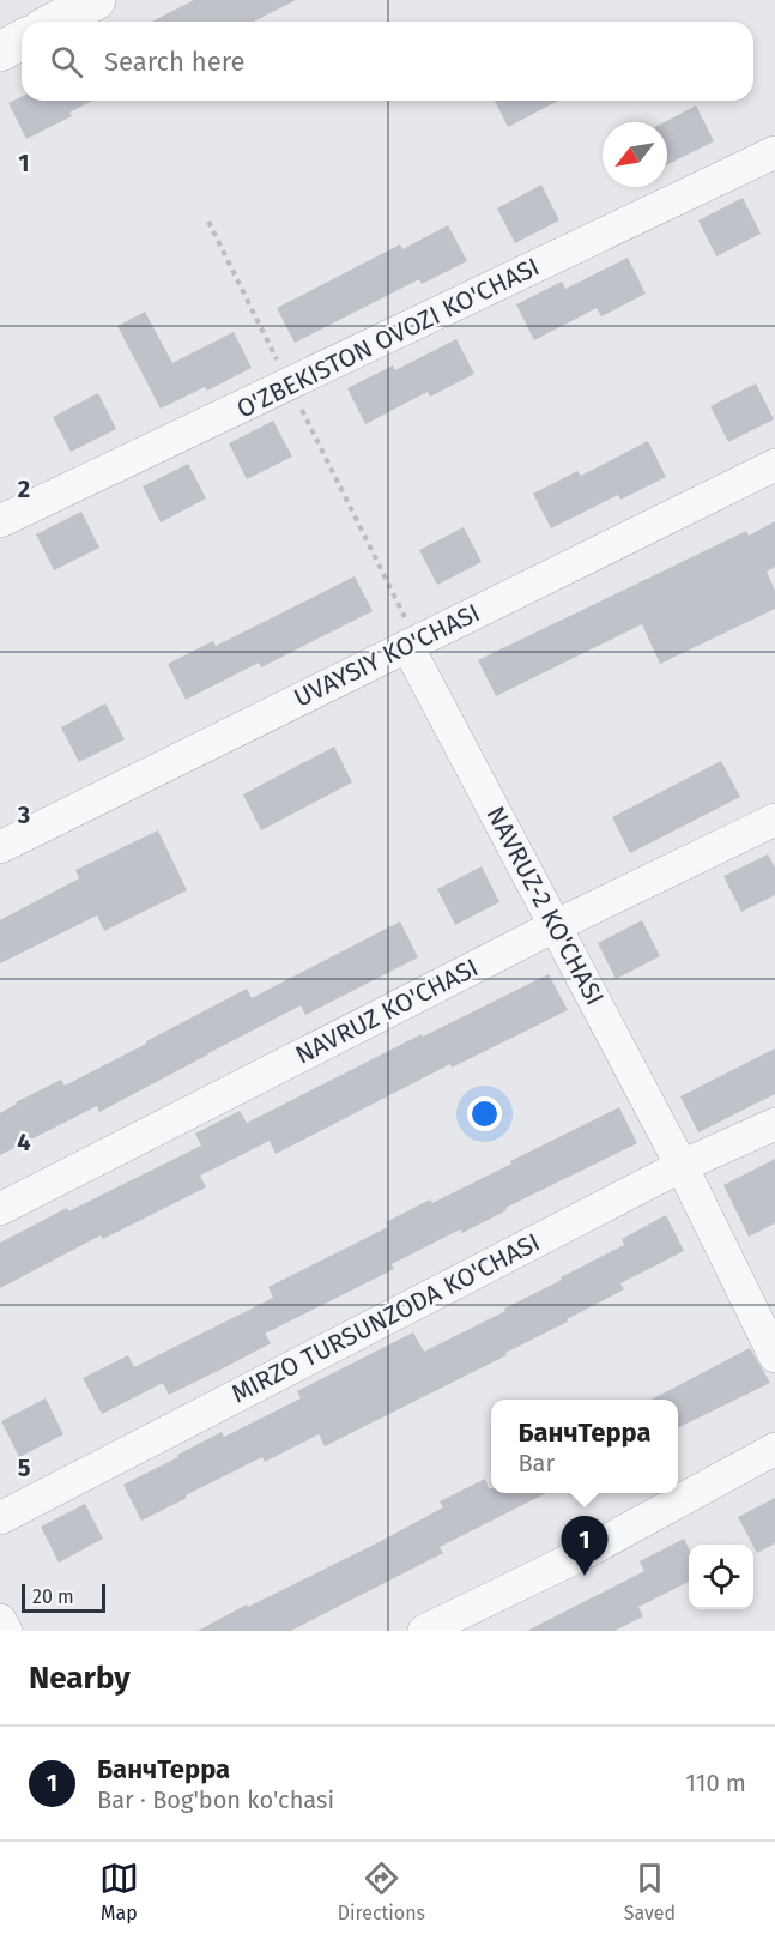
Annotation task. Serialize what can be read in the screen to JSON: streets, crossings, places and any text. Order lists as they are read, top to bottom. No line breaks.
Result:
{"streets":{"street":["O'ZBEKISTON OVOZI KO'CHASI","UVAYSIY KO'CHASI","NAVRUZ-2 KO'CHASI","NAVRUZ KO'CHASI","MIRZO TURSUNZODA KO'CHASI"]},"crossings":[["UVAYSIY KO'CHASI","NAVRUZ-2 KO'CHASI"],["NAVRUZ-2 KO'CHASI","NAVRUZ KO'CHASI"],["NAVRUZ-2 KO'CHASI","MIRZO TURSUNZODA KO'CHASI"]],"scale_bar":"20 m","north":"bottom left","page":{"search":"Search here","popup":["БанчТерра","Bar"],"pins":"1","scale":"20 m","heading":"Nearby","list":[{"mark":"1","name":"БанчТерра","note":"Bar · Bog'bon ko'chasi","value":"110 m"}],"nav":["Map","Directions","Saved"]},"grid":{"rows":["1","2","3","4","5"]}}
